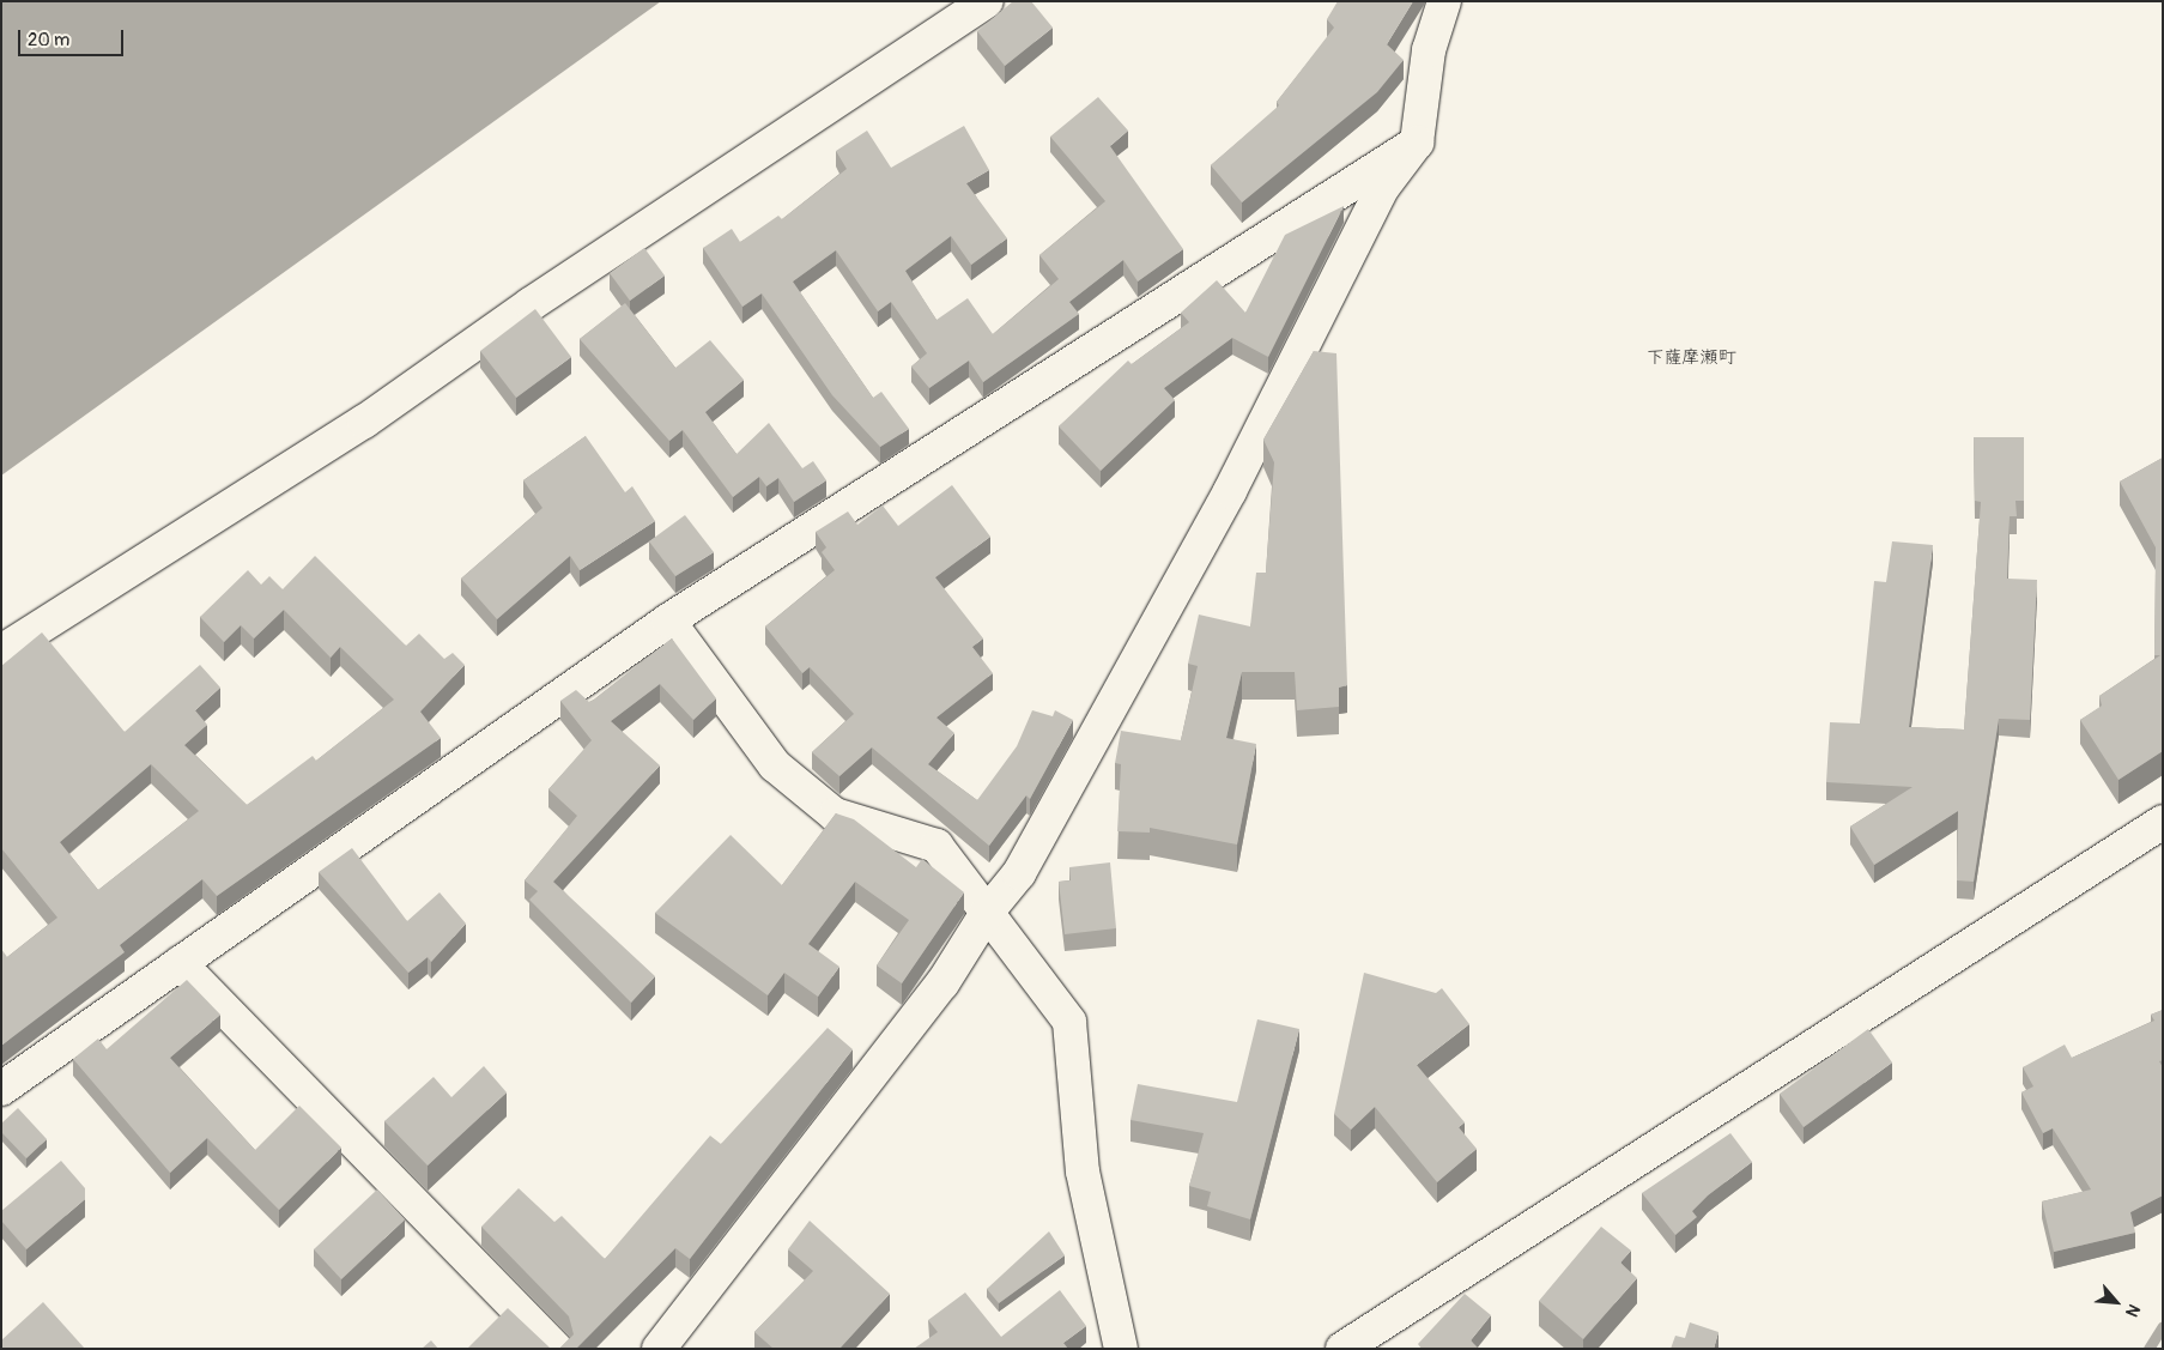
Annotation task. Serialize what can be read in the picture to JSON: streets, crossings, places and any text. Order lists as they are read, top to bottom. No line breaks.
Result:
{"districts":["下薩摩瀬町"],"scale_bar":"20 m","north":"bottom right"}
